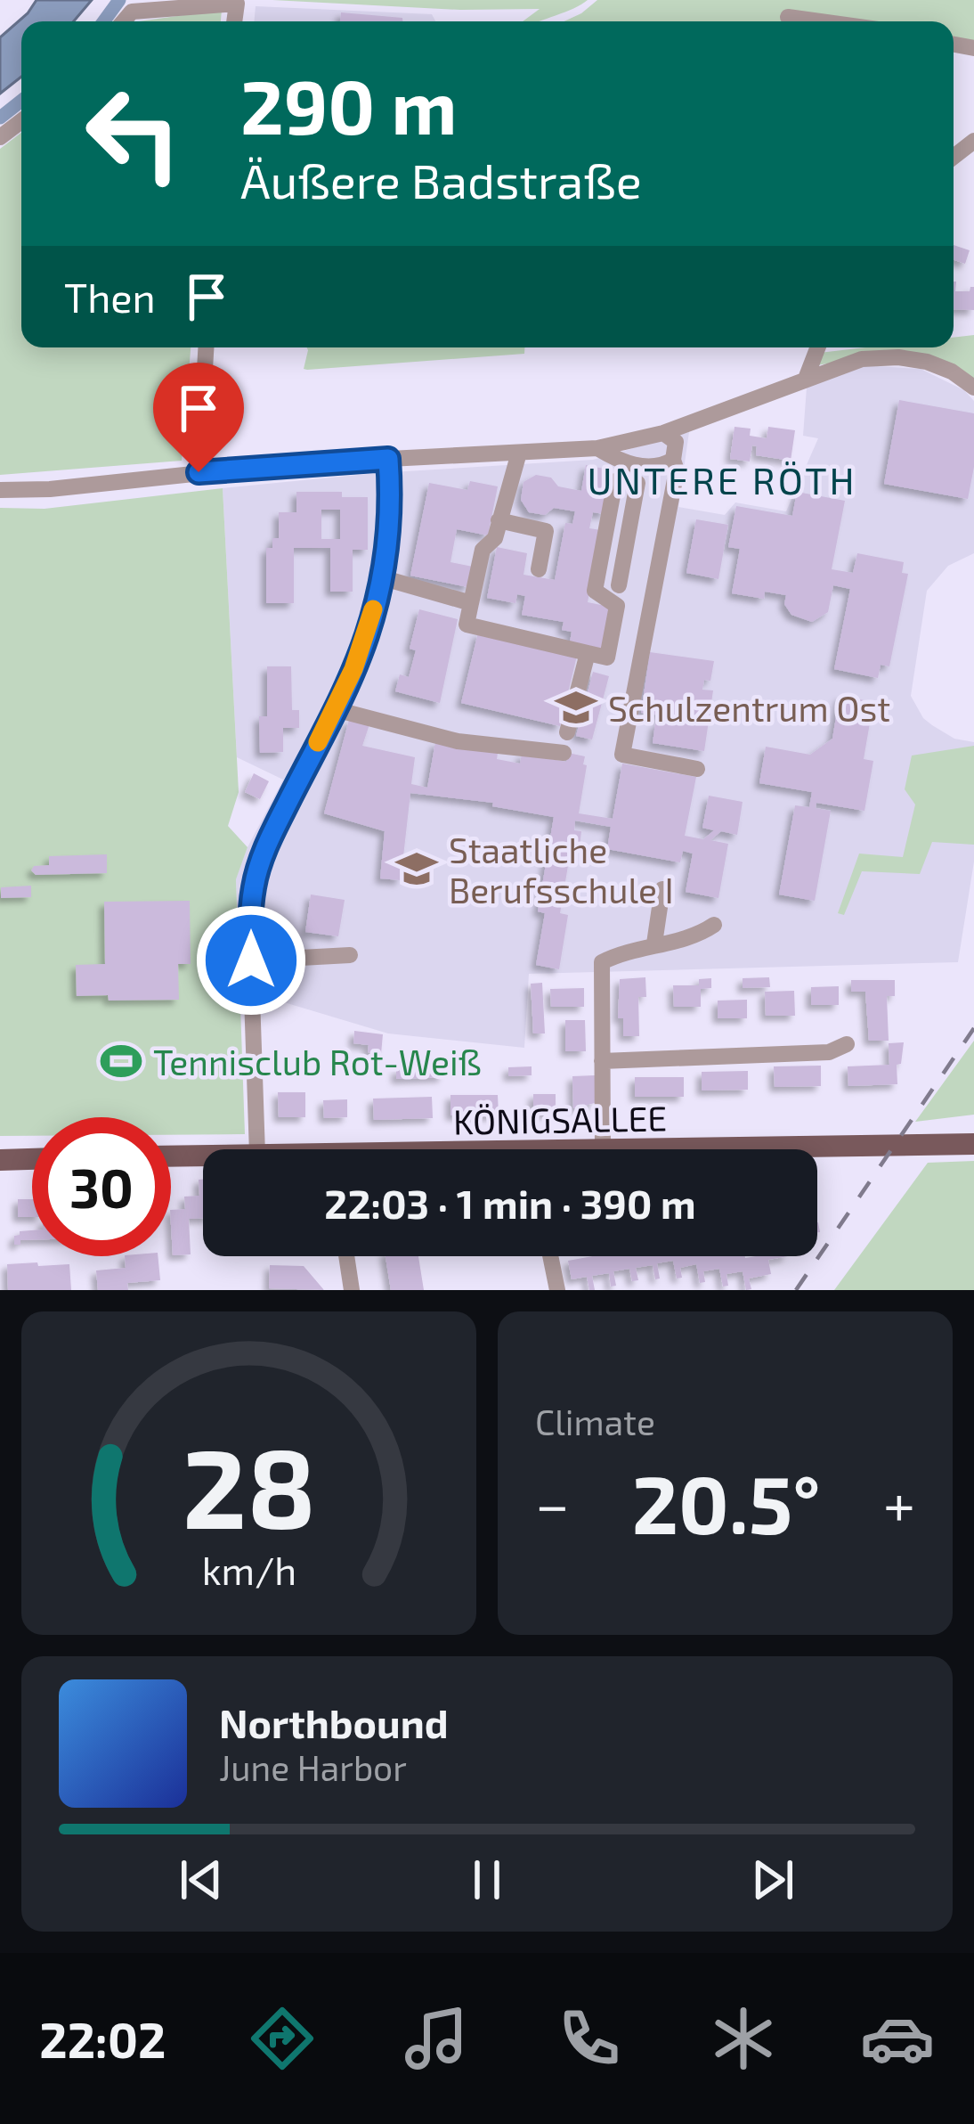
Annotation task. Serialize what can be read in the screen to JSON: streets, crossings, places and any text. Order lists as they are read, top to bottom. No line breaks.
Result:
{"streets":{"main road":["KÖNIGSALLEE"]},"districts":["UNTERE RÖTH"],"places":{"school or university":["Schulzentrum Ost","Staatliche Berufsschule I"],"sports":["Tennisclub Rot-Weiß"]},"page":{"turn":["290 m","Äußere Badstraße"],"then":"Then","limit":"30","trip":"22:03 · 1 min · 390 m","tile":"Climate","heat":["−","20.5°","+"],"song":["Northbound","June Harbor"],"tabs":"22:02","gauge":["28","km/h"]}}
